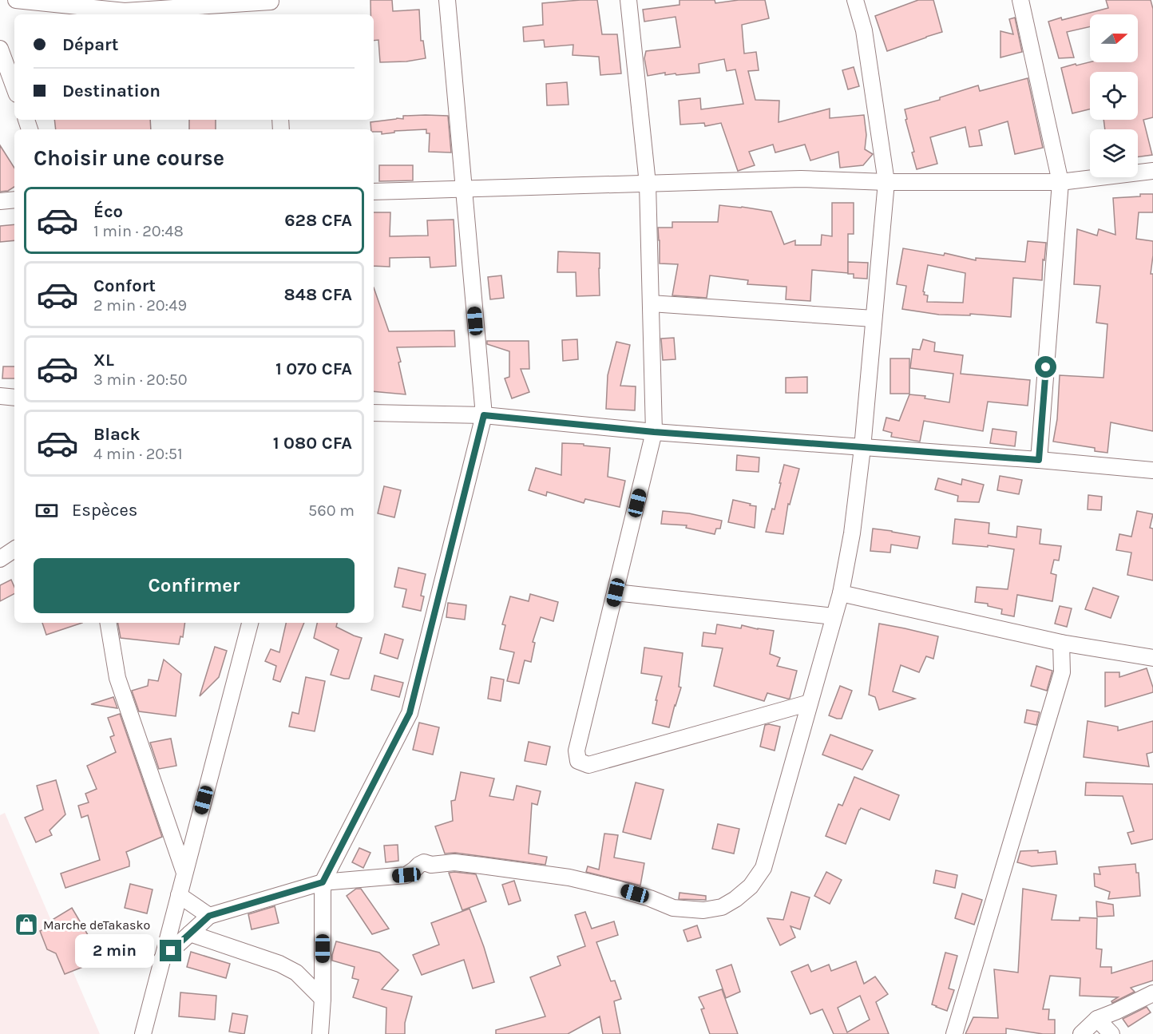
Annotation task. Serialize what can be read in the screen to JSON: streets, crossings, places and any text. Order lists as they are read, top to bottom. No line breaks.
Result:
{"places":{"shop":["Marche deTakasko"]},"north":"right","page":{"banner":["Départ","Destination"],"heading":"Choisir une course","list":[{"name":"Éco","note":"1 min · 20:48","value":"628 CFA"},{"name":"Confort","note":"2 min · 20:49","value":"848 CFA"},{"name":"XL","note":"3 min · 20:50","value":"1 070 CFA"},{"name":"Black","note":"4 min · 20:51","value":"1 080 CFA"}],"pay":["Espèces","560 m"],"buttons":"Confirmer","bubble":"2 min"}}
